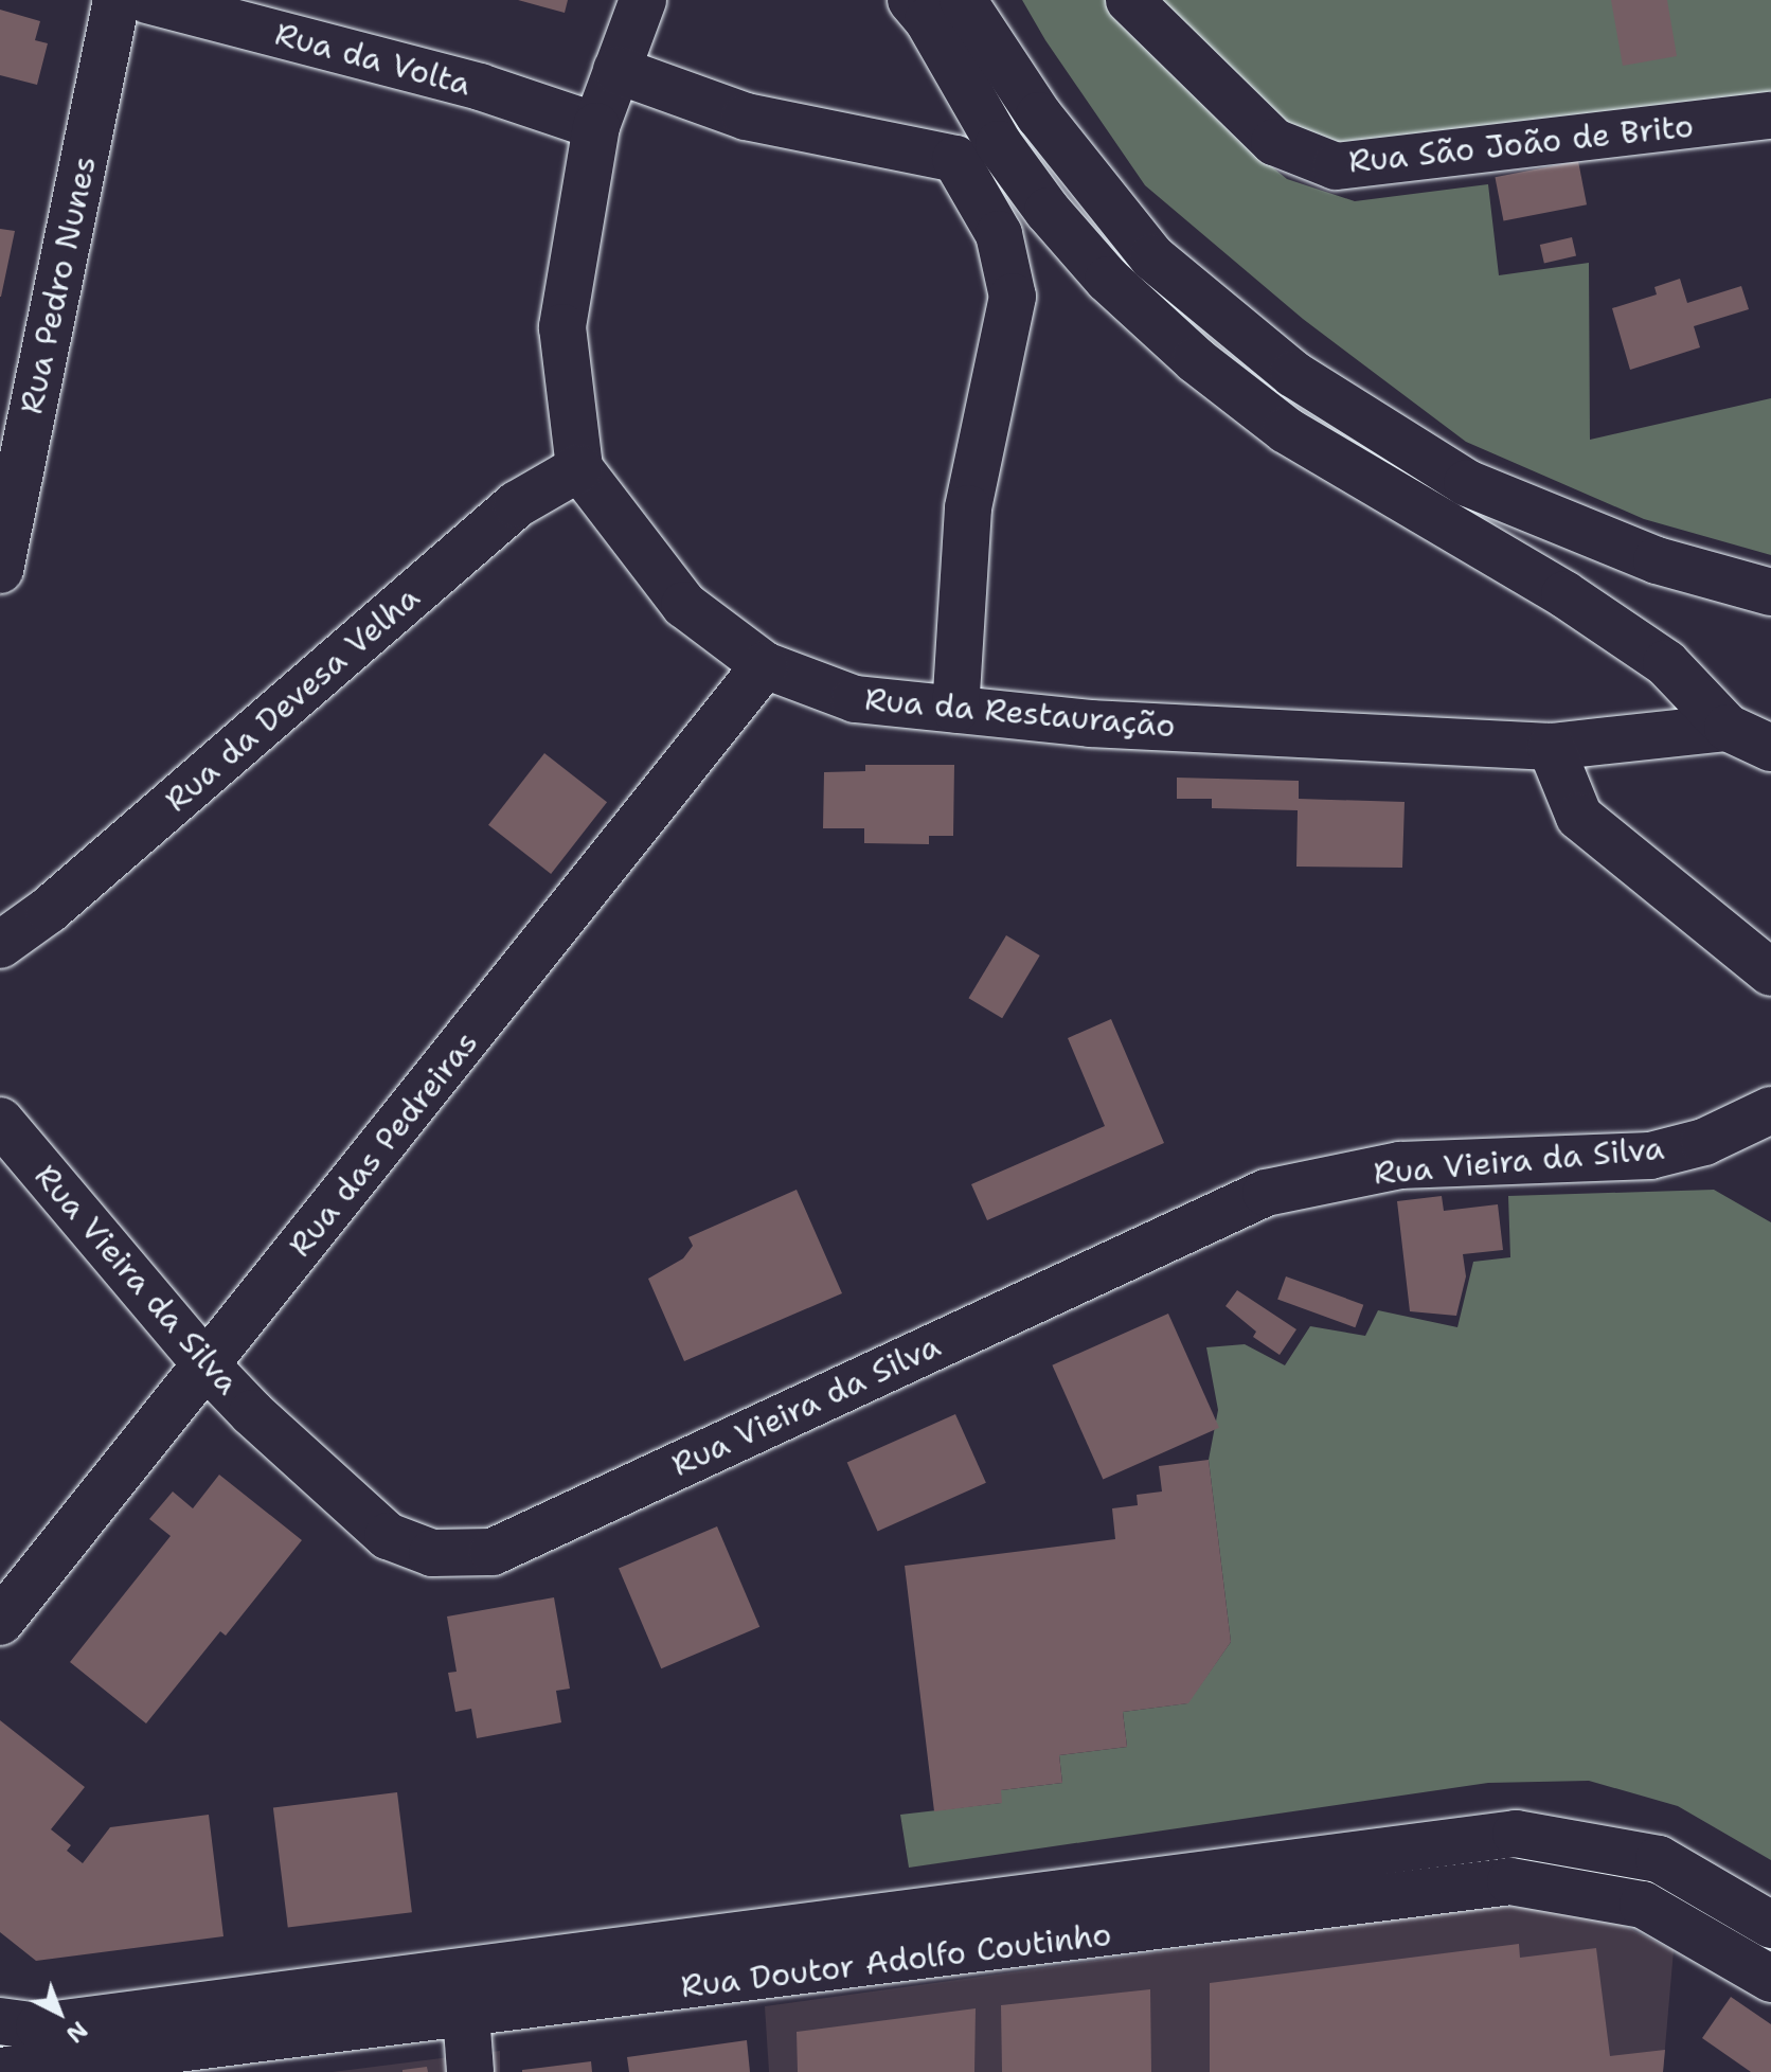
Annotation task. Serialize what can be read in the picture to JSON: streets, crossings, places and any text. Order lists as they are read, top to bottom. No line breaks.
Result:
{"streets":{"street":["Rua da Volta","Rua São João de Brito","Rua Pedro Nunes","Rua da Devesa Velha","Rua da Restauração","Rua das Pedreiras","Rua Vieira da Silva","Rua Doutor Adolfo Coutinho"]},"crossings":[["Rua da Devesa Velha","Rua da Restauração"],["Rua da Restauração","Rua das Pedreiras"],["Rua das Pedreiras","Rua Vieira da Silva"]],"north":"bottom right"}
